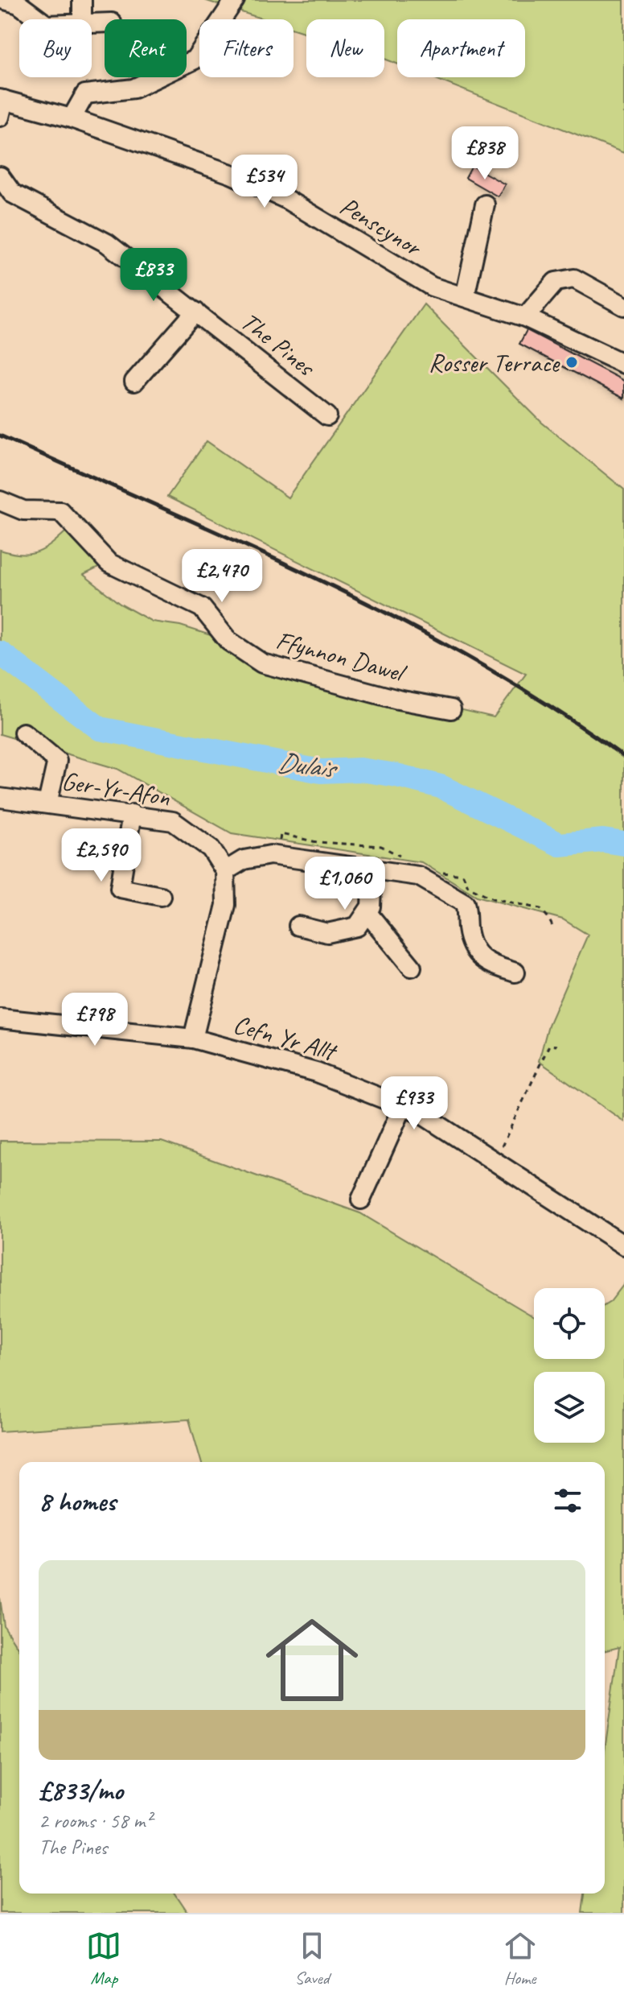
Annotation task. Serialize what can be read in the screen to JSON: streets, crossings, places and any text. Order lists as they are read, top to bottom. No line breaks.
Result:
{"streets":{"street":["Penscynor","The Pines","Ffynnon Dawel","Ger-Yr-Afon","Cefn Yr Allt"]},"water":["Dulais"],"places":["Rosser Terrace"],"page":{"chip":["Buy","Rent","Filters","New","Apartment"],"price":["£838","£534","£833","£2,470","£2,590","£1,060","£798","£933"],"heading":"8 homes","list":[{"name":"£833/mo","note":"2 rooms · 58 m² · The Pines"}],"tabs":["Map","Saved","Home"]}}
